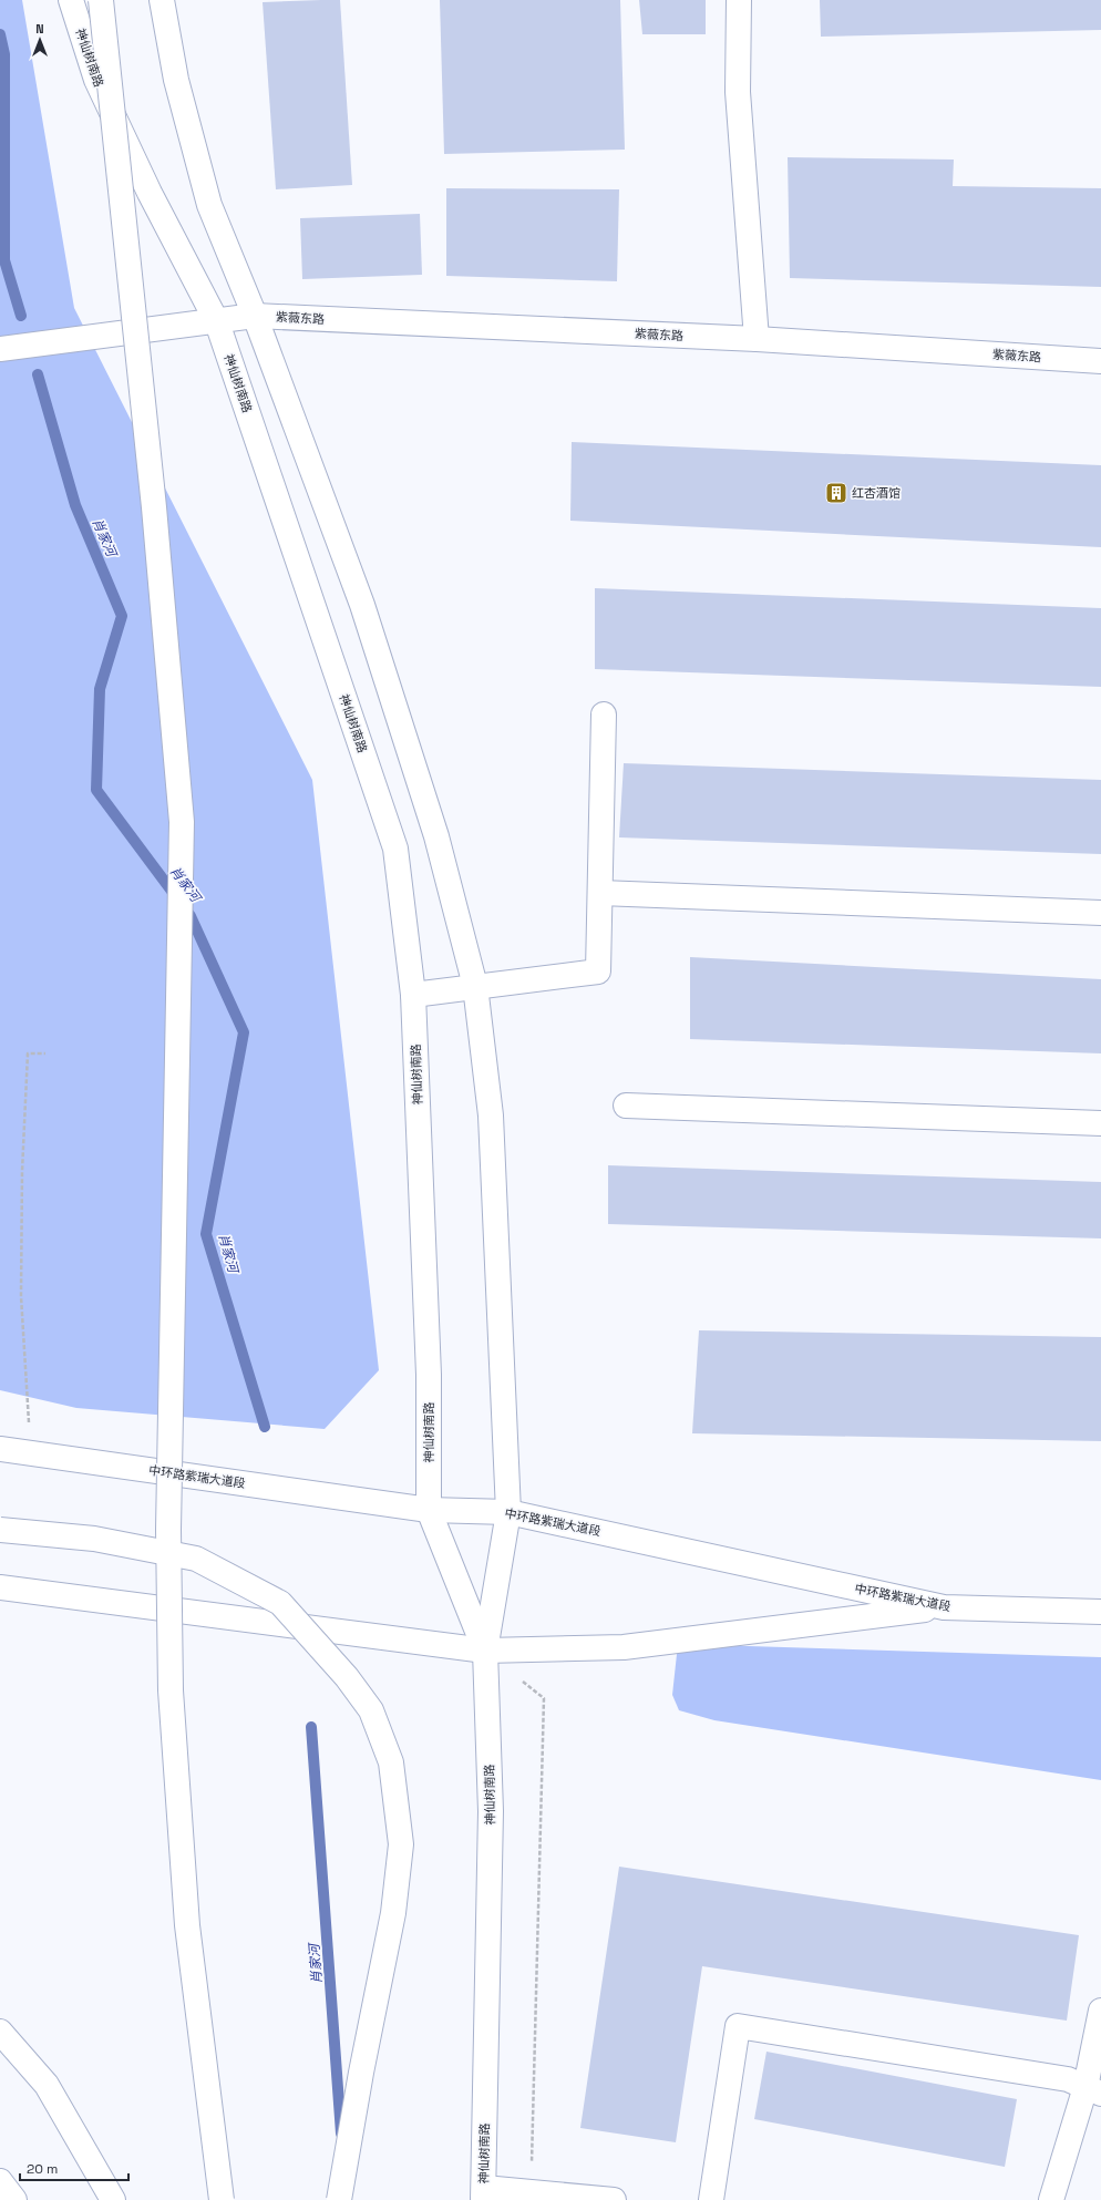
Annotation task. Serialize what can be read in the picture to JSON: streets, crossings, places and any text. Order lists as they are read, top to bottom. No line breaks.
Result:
{"streets":{"main road":["神仙树南路","紫薇东路","中环路紫瑞大道段"]},"crossings":[["神仙树南路","紫薇东路"],["神仙树南路","中环路紫瑞大道段"]],"water":["肖家河"],"places":{"building":["红杏酒馆"]},"scale_bar":"20 m","north":"top"}
